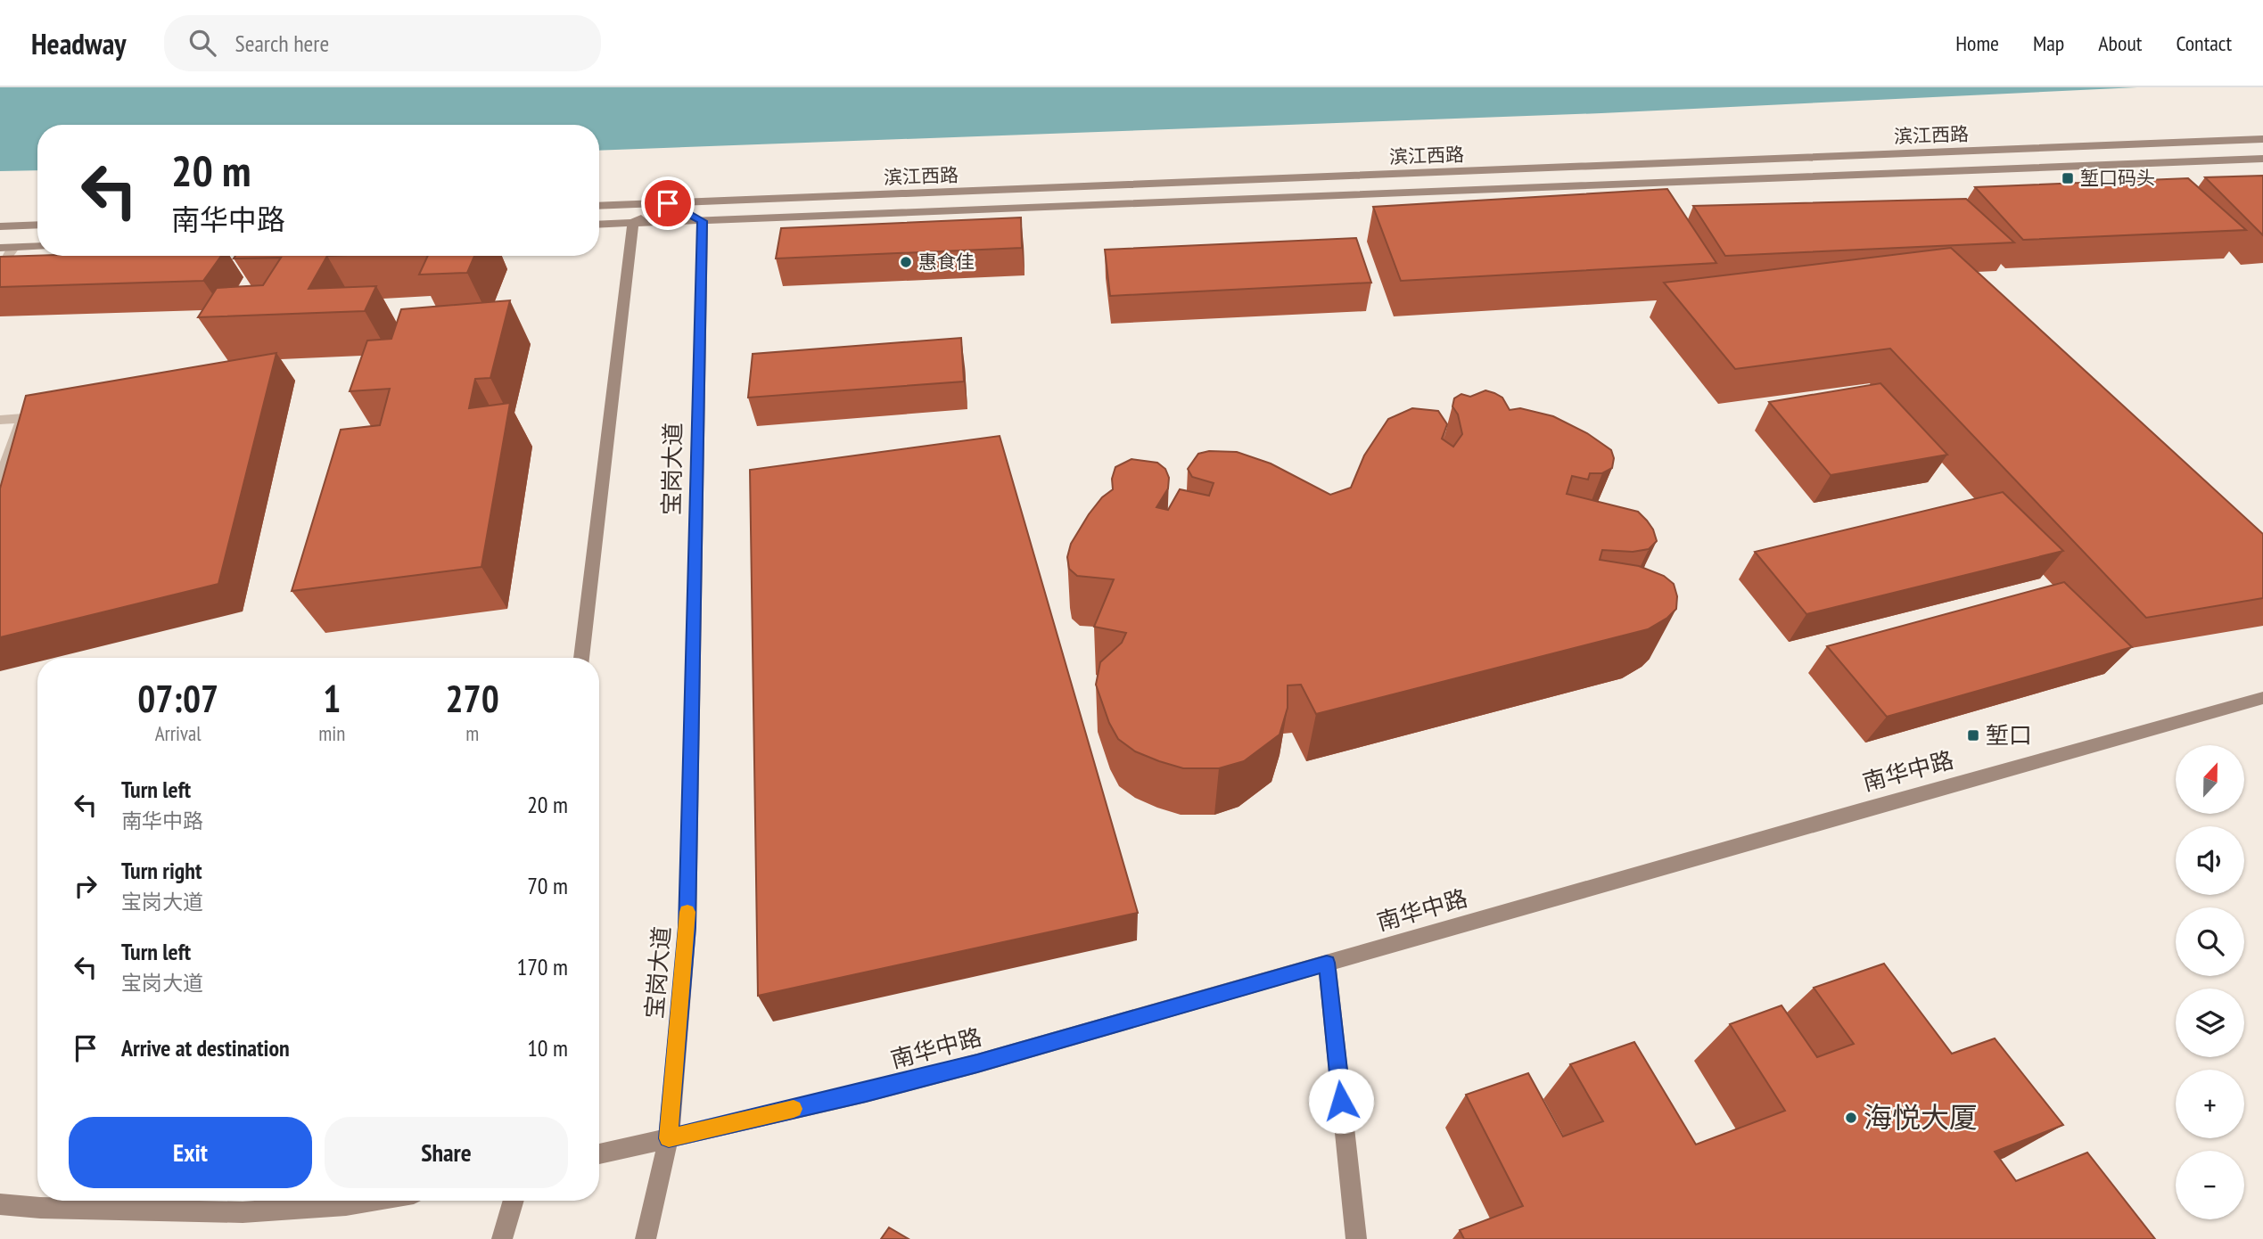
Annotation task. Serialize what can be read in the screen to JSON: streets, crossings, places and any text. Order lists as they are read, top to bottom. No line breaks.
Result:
{"streets":{"main road":["滨江西路","宝岗大道","南华中路"]},"crossings":[["滨江西路","宝岗大道"],["宝岗大道","南华中路"]],"places":{"transit":["堑口码头","堑口"],"other":["惠食佳","海悦大厦"]},"north":"top","page":{"header":"Headway","search":"Search here","nav":["Home","Map","About","Contact"],"turn":["20 m","南华中路"],"eta":["07:07","Arrival","1","min","270","m"],"map_buttons":["+","−"],"list":[{"name":"Turn left","note":"南华中路","value":"20 m"},{"name":"Turn right","note":"宝岗大道","value":"70 m"},{"name":"Turn left","note":"宝岗大道","value":"170 m"},{"name":"Arrive at destination","value":"10 m"}],"buttons":["Exit","Share"]}}
